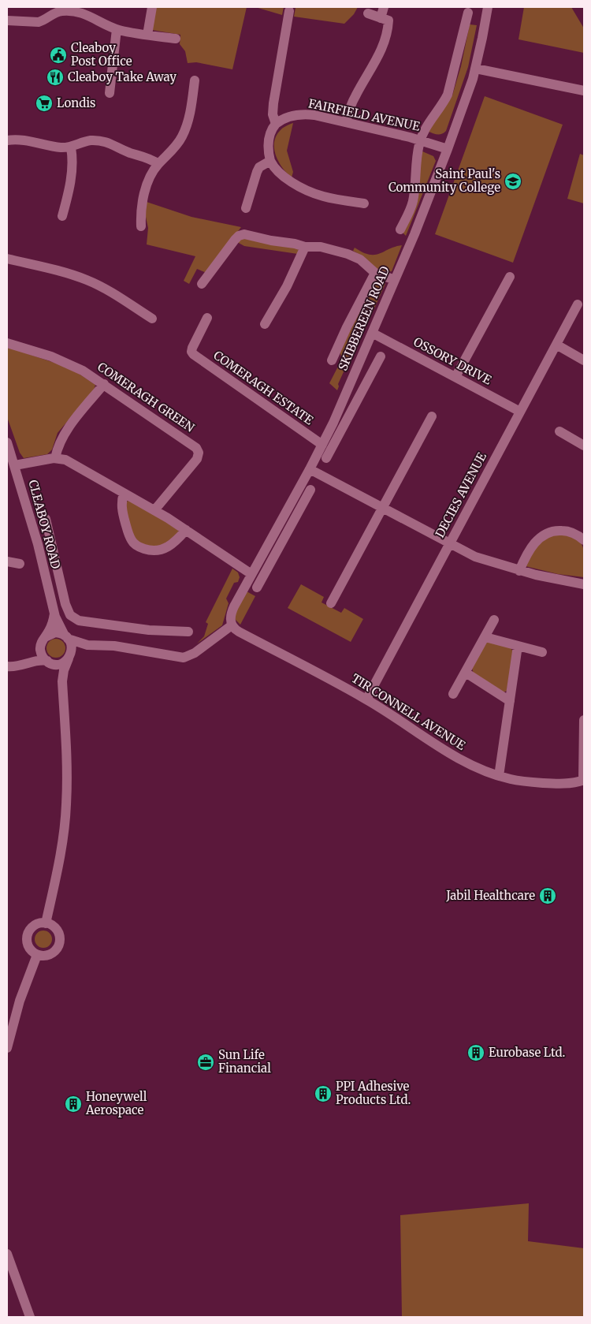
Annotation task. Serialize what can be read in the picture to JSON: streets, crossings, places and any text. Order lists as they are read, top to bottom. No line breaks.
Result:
{"streets":{"street":["FAIRFIELD AVENUE","SKIBBEREEN ROAD","OSSORY DRIVE","COMERAGH ESTATE","COMERAGH GREEN","DECIES AVENUE","CLEABOY ROAD","TIR CONNELL AVENUE"]},"crossings":[["FAIRFIELD AVENUE","SKIBBEREEN ROAD"],["SKIBBEREEN ROAD","OSSORY DRIVE"],["SKIBBEREEN ROAD","COMERAGH ESTATE"],["SKIBBEREEN ROAD","TIR CONNELL AVENUE"],["OSSORY DRIVE","DECIES AVENUE"],["DECIES AVENUE","TIR CONNELL AVENUE"]],"places":{"public building":["Cleaboy Post Office"],"restaurant":["Cleaboy Take Away"],"supermarket":["Londis"],"school or university":["Saint Paul's Community College"],"building":["Jabil Healthcare","Eurobase Ltd.","PPI Adhesive Products Ltd.","Honeywell Aerospace"],"office":["Sun Life Financial"]}}
